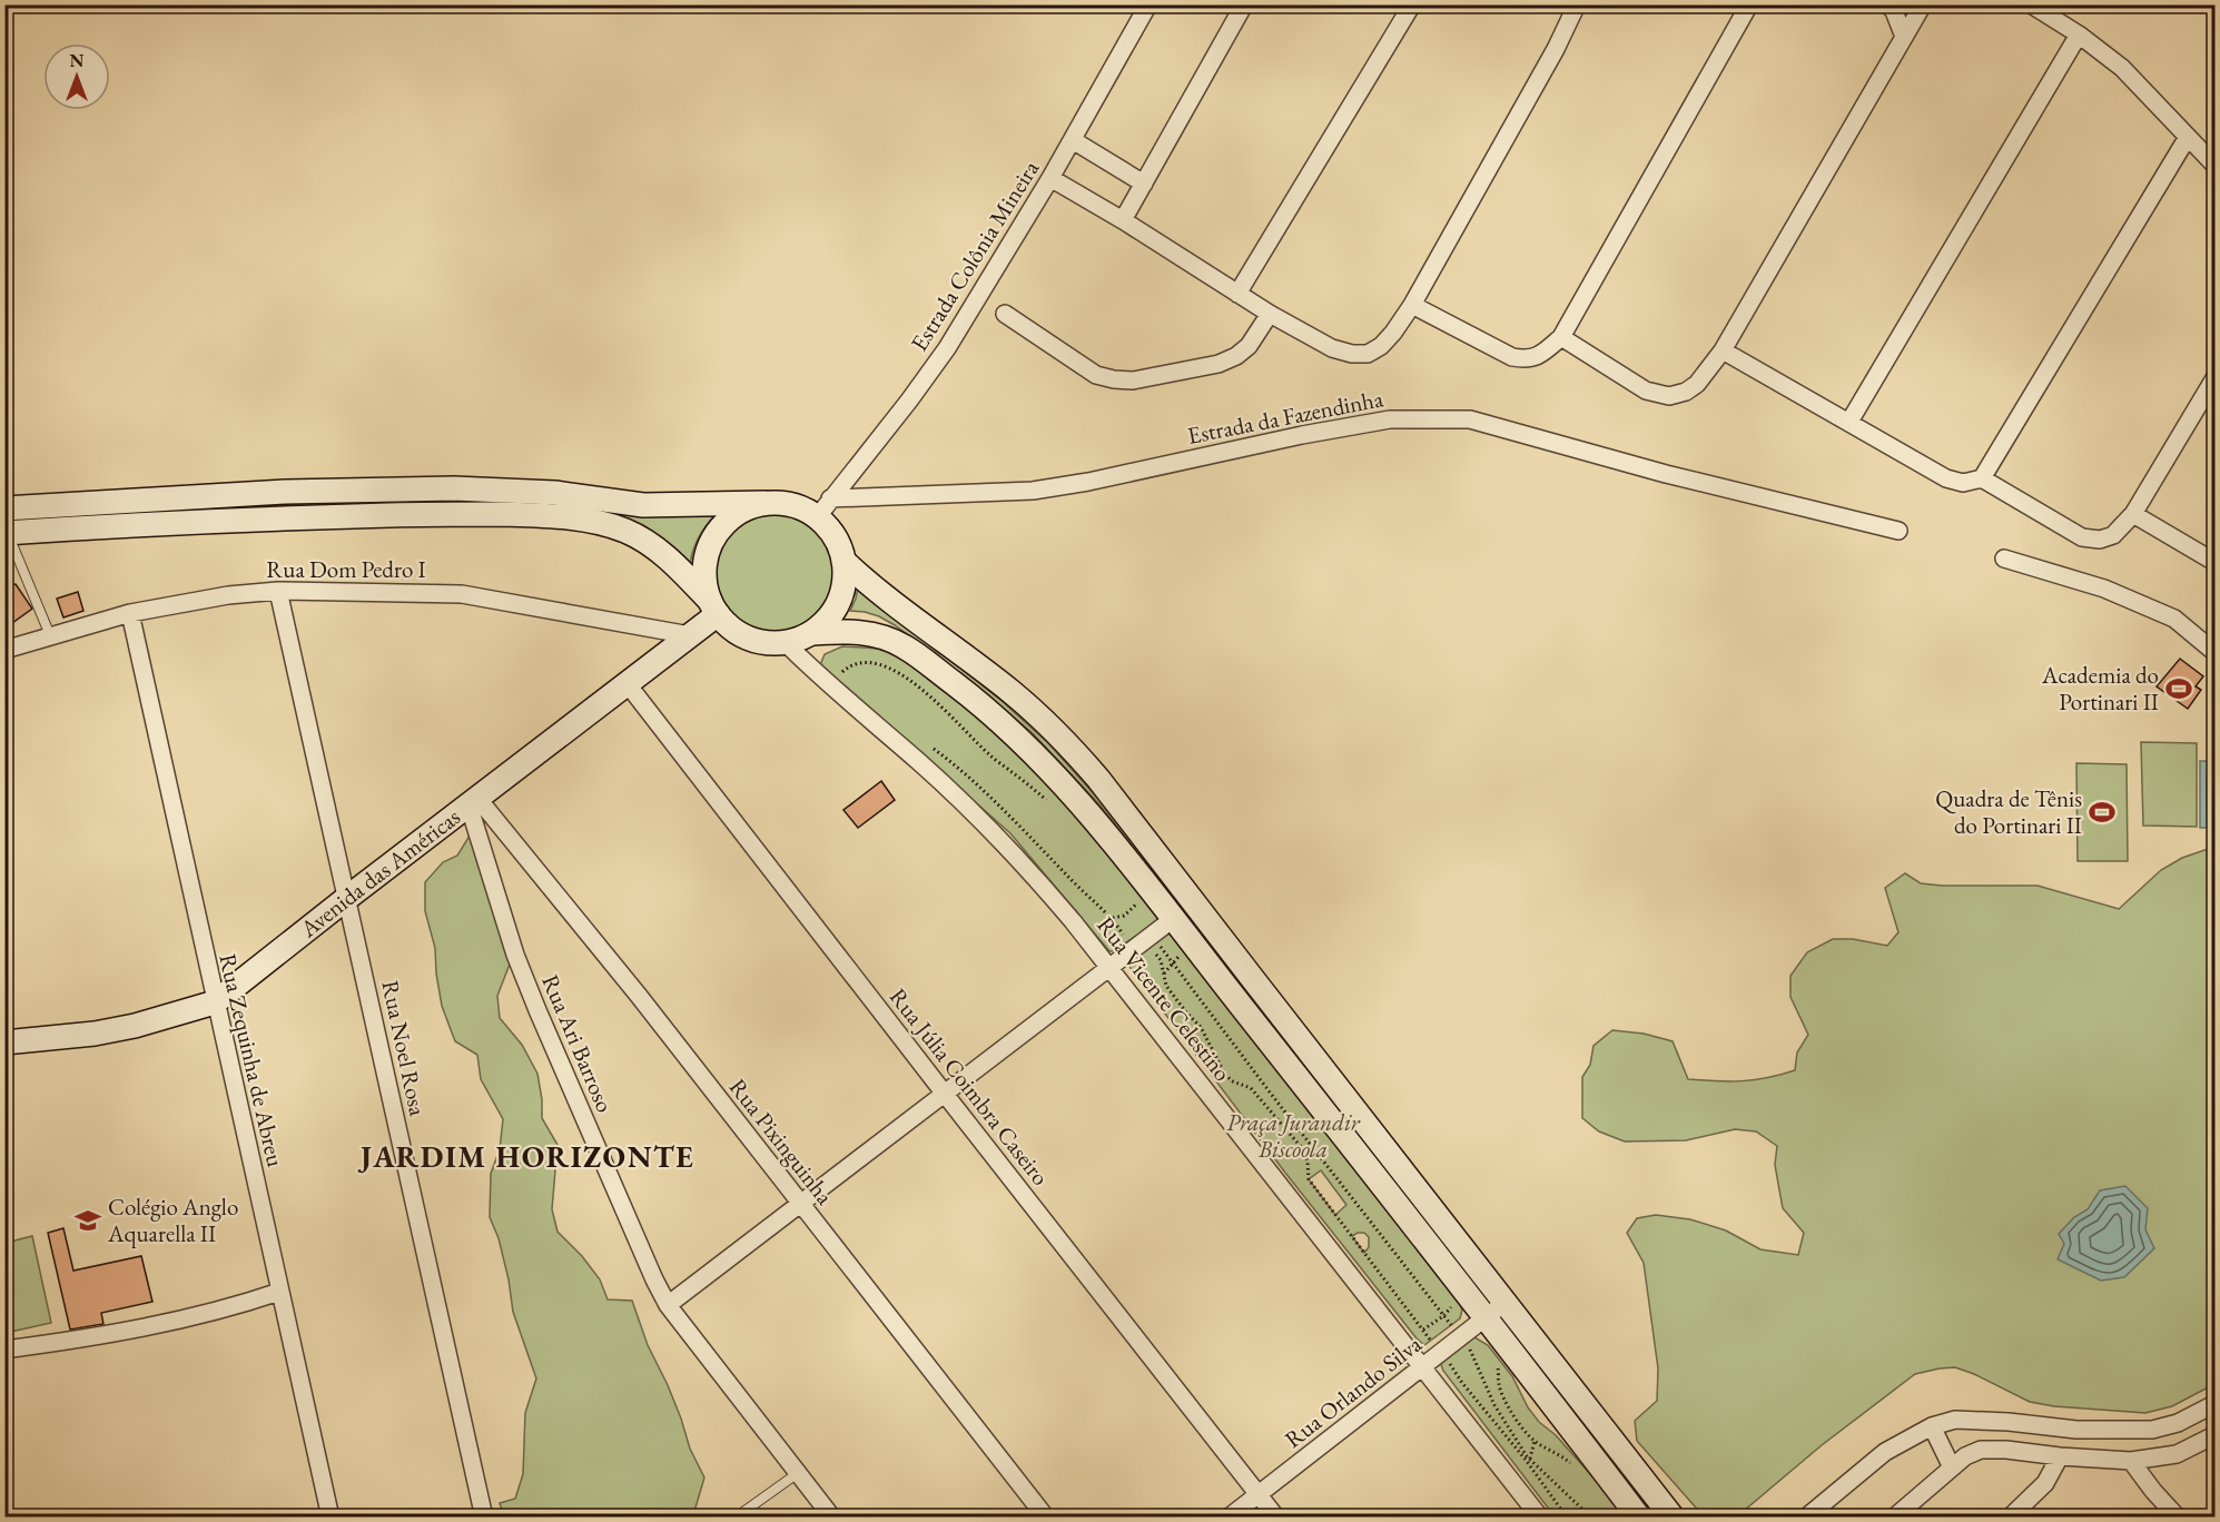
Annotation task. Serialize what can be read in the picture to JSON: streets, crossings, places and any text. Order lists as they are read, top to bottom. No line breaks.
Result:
{"streets":{"main road":["Avenida das Américas"],"street":["Estrada Colônia Mineira","Estrada da Fazendinha","Rua Dom Pedro I","Rua Vicente Celestino","Rua Ari Barroso","Rua Noel Rosa","Rua Zequinha de Abreu","Rua Júlia Coimbra Caseiro","Rua Pixinguinha","Rua Orlando Silva"]},"crossings":[["Estrada Colônia Mineira","Estrada da Fazendinha"],["Estrada Colônia Mineira","Avenida das Américas"],["Estrada Colônia Mineira","Rua Vicente Celestino"],["Estrada da Fazendinha","Avenida das Américas"],["Estrada da Fazendinha","Rua Vicente Celestino"],["Rua Dom Pedro I","Avenida das Américas"],["Rua Dom Pedro I","Rua Noel Rosa"],["Rua Dom Pedro I","Rua Zequinha de Abreu"],["Avenida das Américas","Rua Vicente Celestino"],["Avenida das Américas","Rua Ari Barroso"],["Avenida das Américas","Rua Noel Rosa"],["Avenida das Américas","Rua Zequinha de Abreu"],["Avenida das Américas","Rua Júlia Coimbra Caseiro"],["Avenida das Américas","Rua Pixinguinha"],["Rua Vicente Celestino","Rua Orlando Silva"],["Rua Ari Barroso","Rua Pixinguinha"],["Rua Júlia Coimbra Caseiro","Rua Orlando Silva"]],"districts":["JARDIM HORIZONTE"],"parks":["Praça Jurandir Biscoola"],"places":{"sports":["Academia do Portinari II","Quadra de Tênis do Portinari II"],"school or university":["Colégio Anglo Aquarella II"]},"north":"top"}
